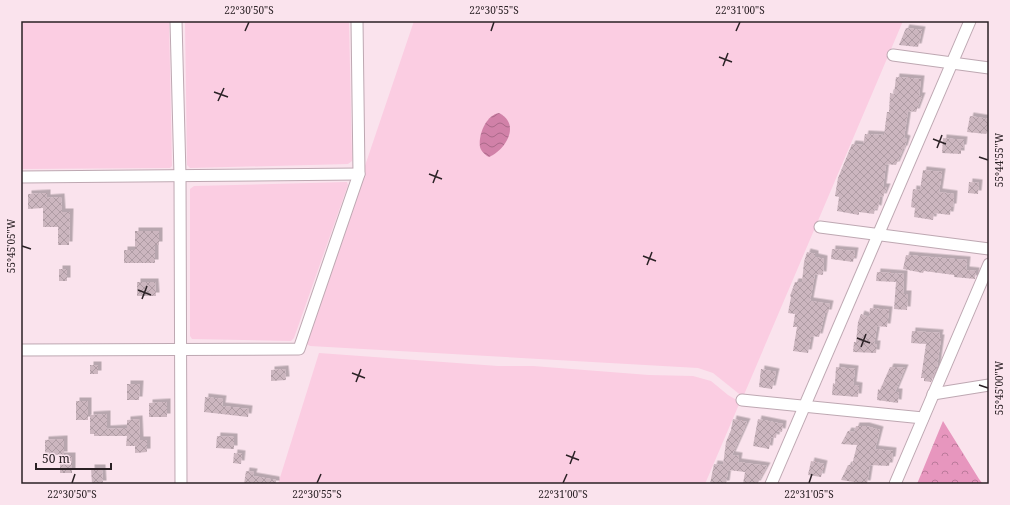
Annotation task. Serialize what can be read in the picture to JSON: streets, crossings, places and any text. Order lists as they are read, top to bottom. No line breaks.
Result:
{"scale_bar":"50 m","coordinates":["22°30'50\"S","22°30'55\"S","22°31'00\"S","55°44'55\"W","55°45'05\"W","55°45'00\"W","22°31'05\"S"]}
